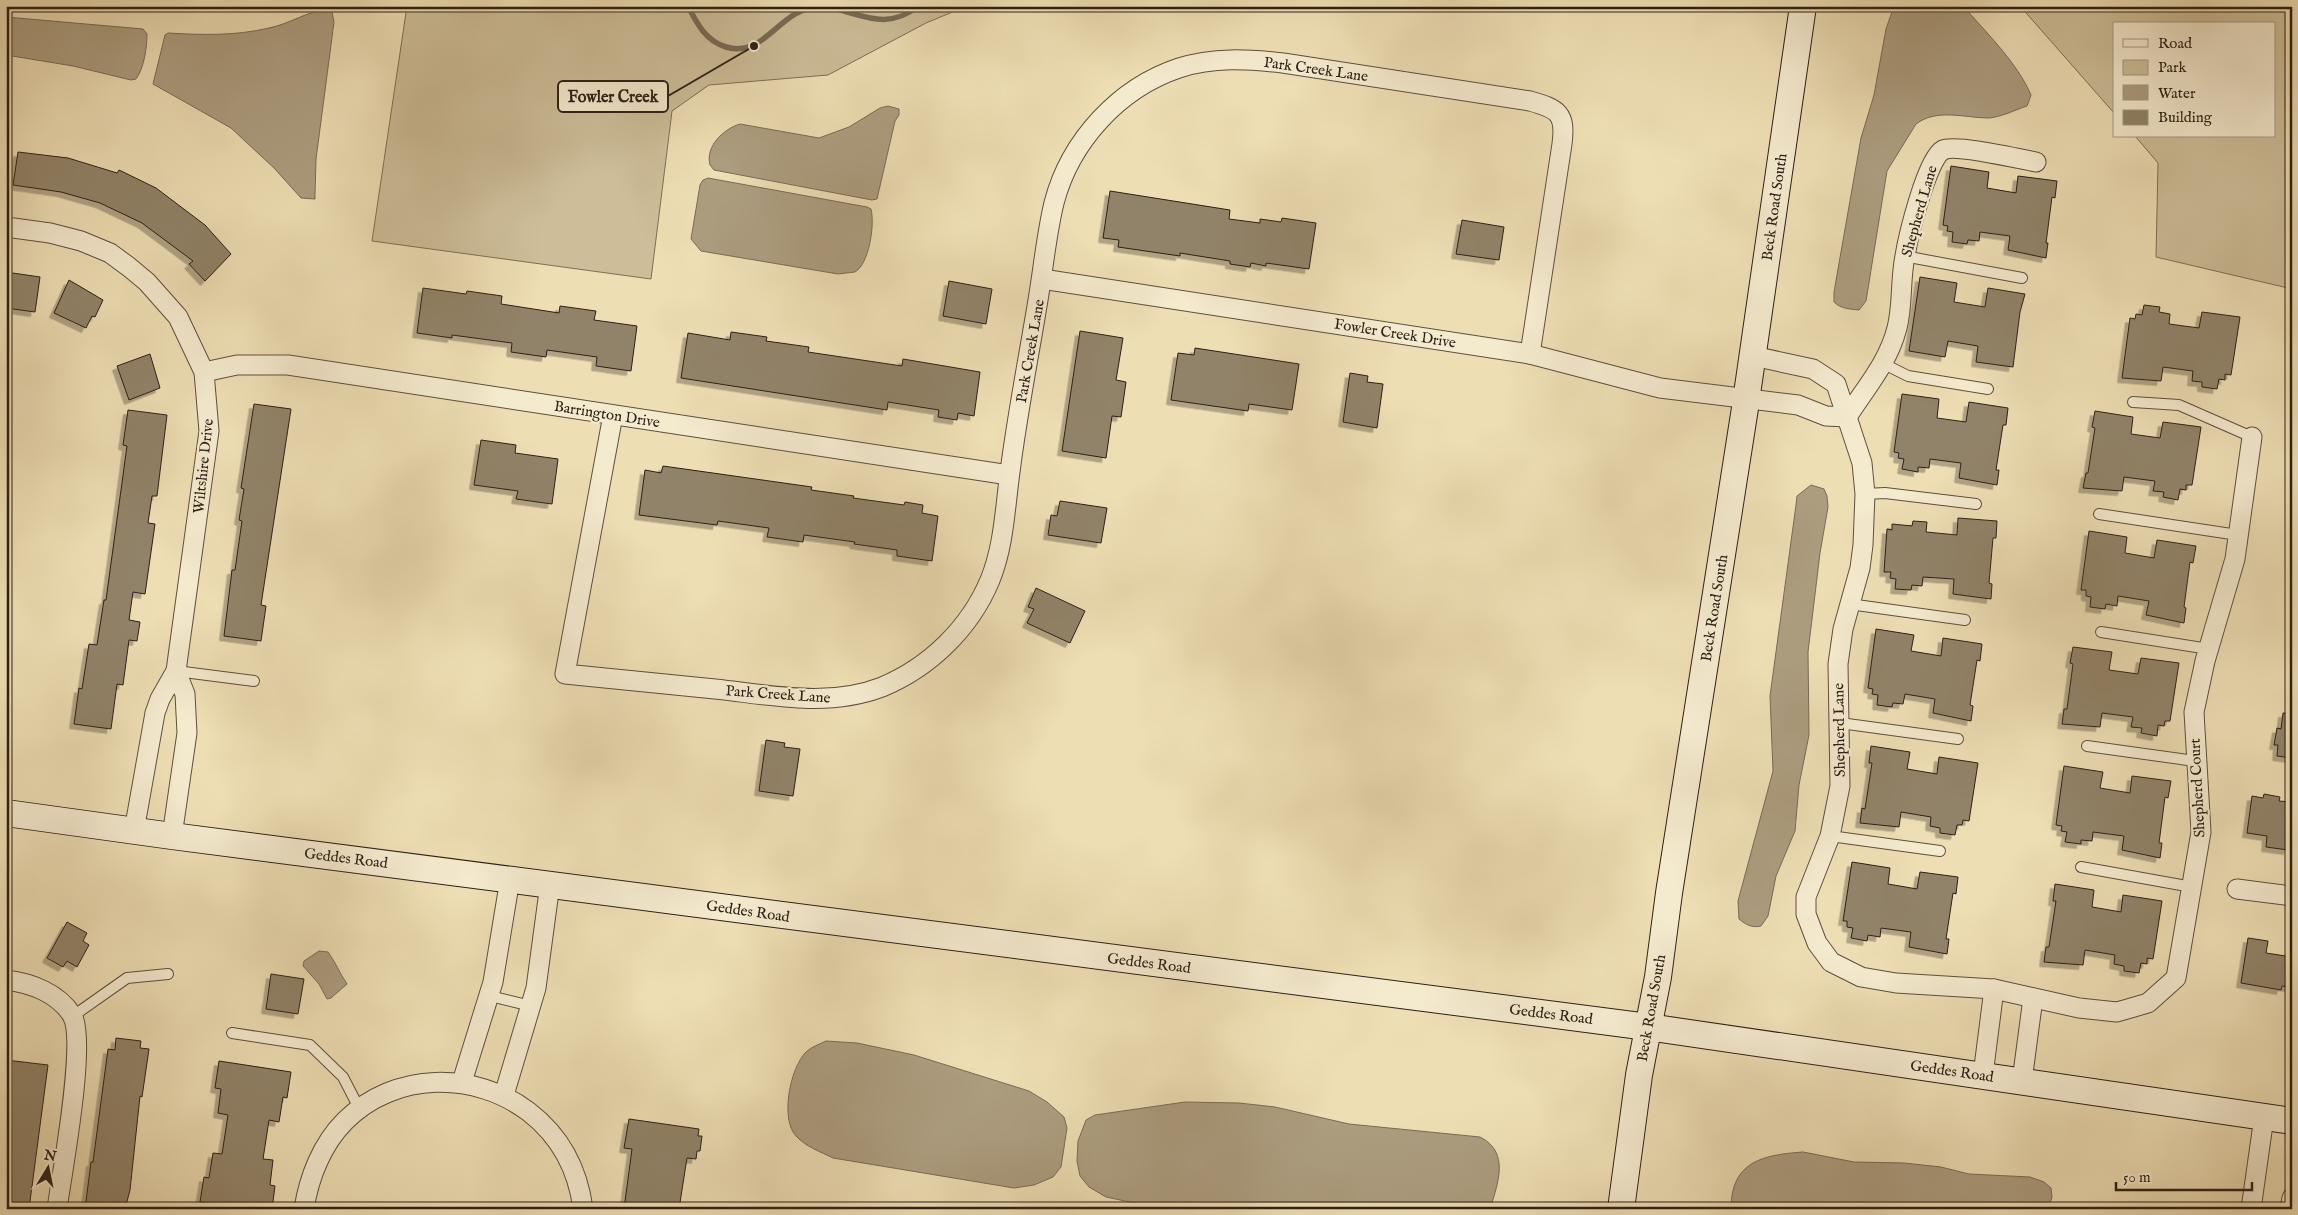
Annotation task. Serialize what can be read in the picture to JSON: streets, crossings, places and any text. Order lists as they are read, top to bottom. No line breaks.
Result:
{"streets":{"main road":["Beck Road South","Geddes Road"],"street":["Park Creek Lane","Shepherd Lane","Fowler Creek Drive","Barrington Drive","Wiltshire Drive","Shepherd Court"]},"crossings":[["Park Creek Lane","Fowler Creek Drive"],["Park Creek Lane","Barrington Drive"],["Beck Road South","Shepherd Lane"],["Beck Road South","Fowler Creek Drive"],["Beck Road South","Geddes Road"],["Shepherd Lane","Shepherd Court"],["Barrington Drive","Wiltshire Drive"],["Wiltshire Drive","Geddes Road"]],"places":["Fowler Creek"],"legend":["Road","Park","Water","Building"],"scale_bar":"50 m","north":"top"}
